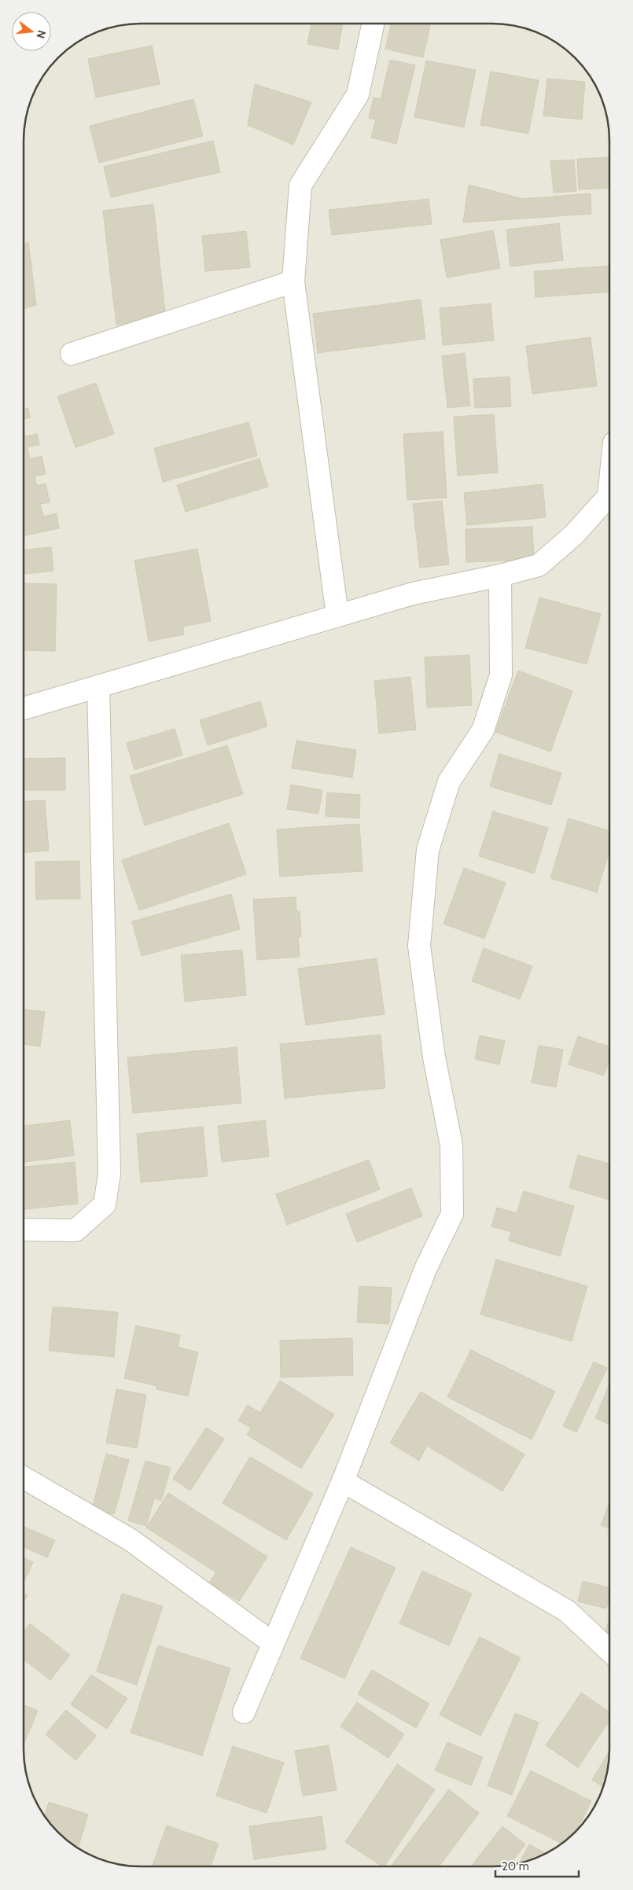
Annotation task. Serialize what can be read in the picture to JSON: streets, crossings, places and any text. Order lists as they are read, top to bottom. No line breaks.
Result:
{"scale_bar":"20 m","north":"right"}
